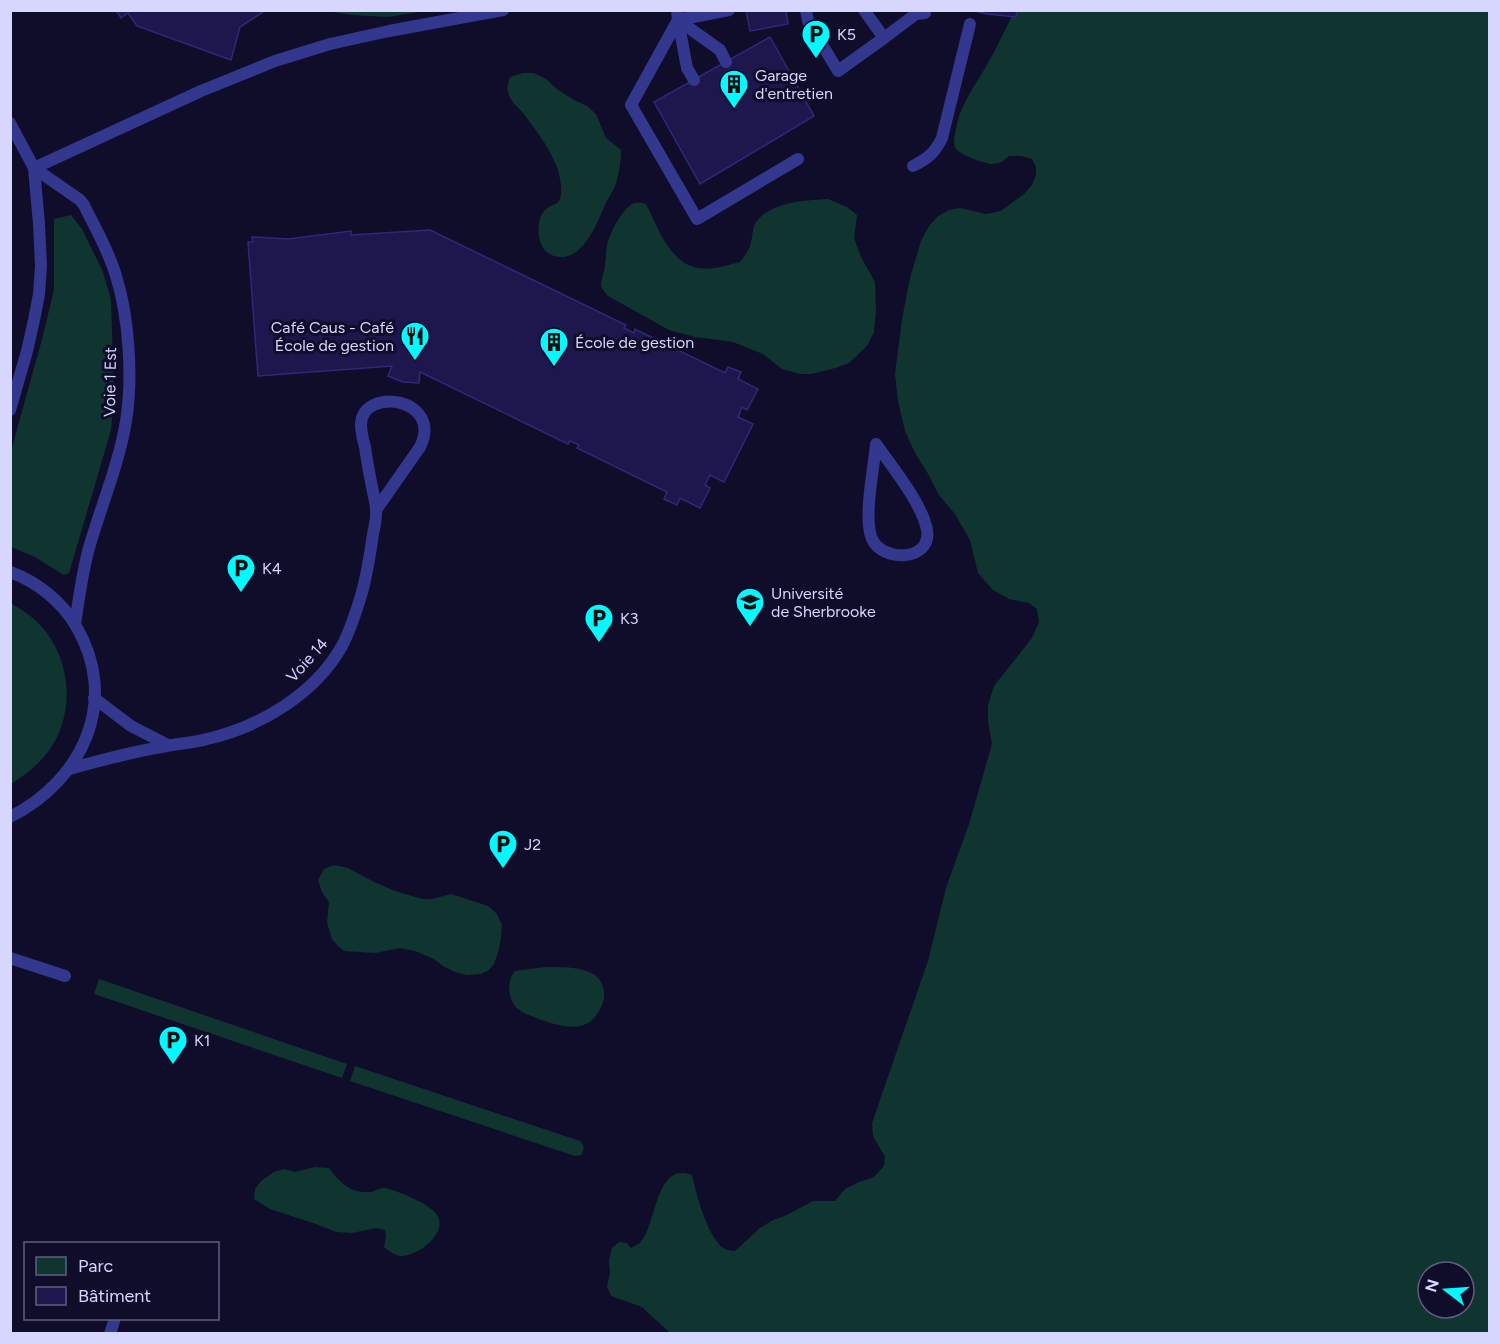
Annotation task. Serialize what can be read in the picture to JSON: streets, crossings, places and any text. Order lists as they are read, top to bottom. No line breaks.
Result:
{"streets":{"lane":["Voie 1 Est","Voie 14"]},"places":{"parking":["K5","K4","K3","J2","K1"],"building":["Garage d'entretien","École de gestion"],"restaurant":["Café Caus - Café École de gestion"],"school or university":["Université de Sherbrooke"]},"legend":["Parc","Bâtiment"],"north":"left"}
